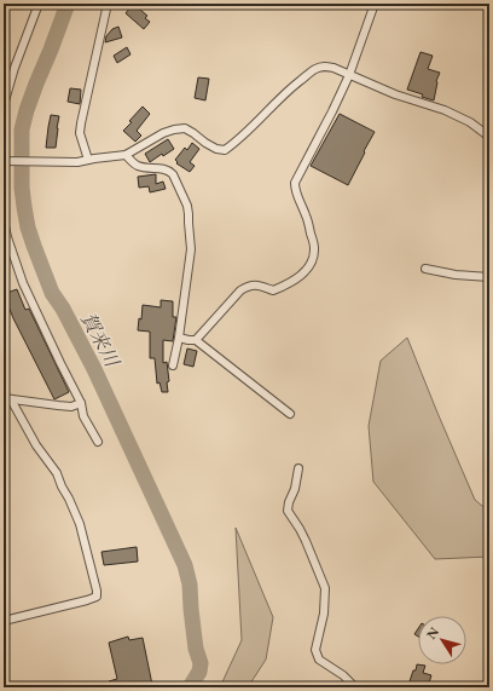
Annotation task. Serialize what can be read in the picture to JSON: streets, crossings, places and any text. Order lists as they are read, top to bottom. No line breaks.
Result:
{"water":["賀来川"],"north":"top left"}
